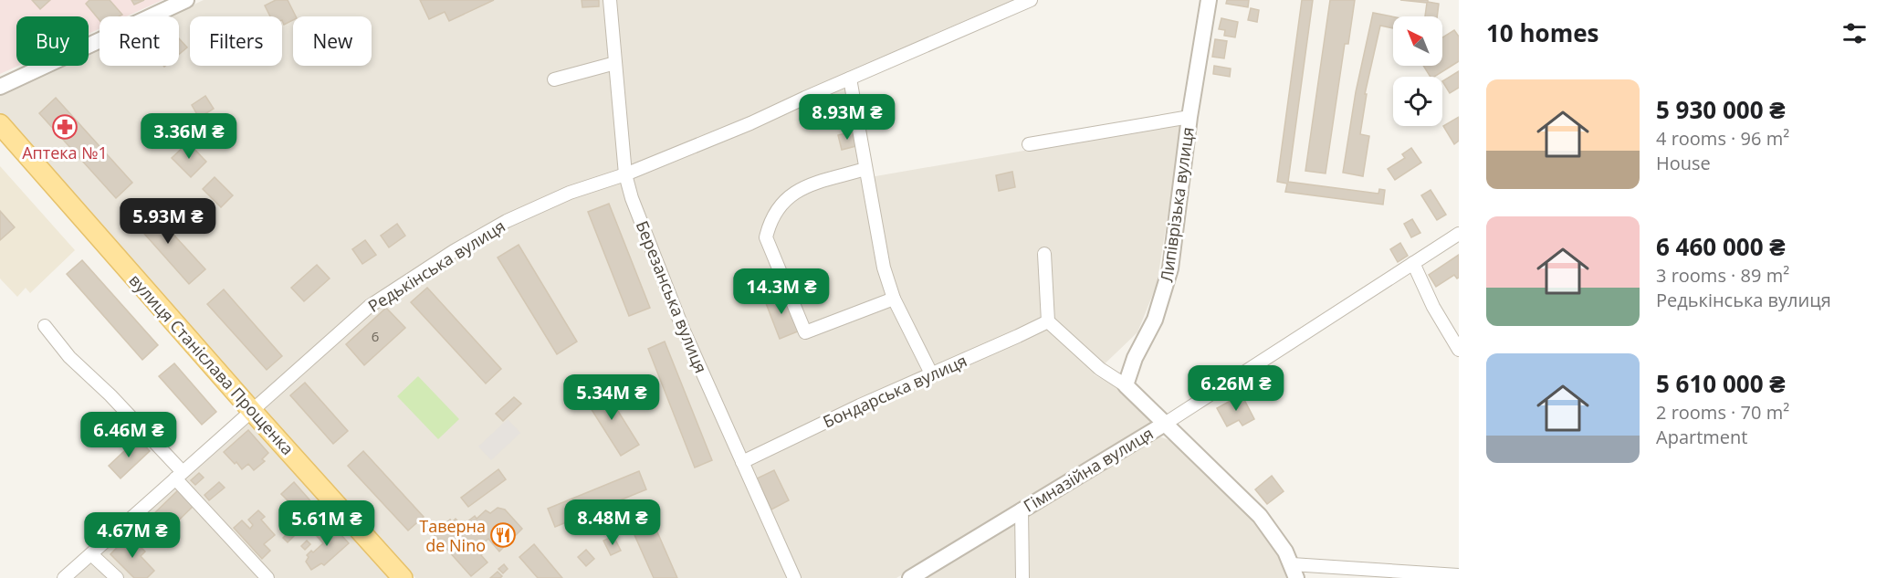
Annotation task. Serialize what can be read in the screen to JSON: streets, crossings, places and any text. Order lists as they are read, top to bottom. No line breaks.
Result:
{"streets":{"main road":["вулиця Станіслава Прощенка"],"street":["Липіврізька вулиця","Редькінська вулиця","Березанська вулиця","Бондарська вулиця","Гімназійна вулиця"]},"crossings":[["Редькінська вулиця","Березанська вулиця"],["Редькінська вулиця","вулиця Станіслава Прощенка"],["Березанська вулиця","Бондарська вулиця"]],"places":{"pharmacy":["Аптека №1"],"restaurant":["Таверна de Nino"]},"house_numbers":["6"],"north":"top left","page":{"heading":"10 homes","chip":["Buy","Rent","Filters","New"],"list":[{"name":"5 930 000 ₴","note":"4 rooms · 96 m² · House"},{"name":"6 460 000 ₴","note":"3 rooms · 89 m² · Редькінська вулиця"},{"name":"5 610 000 ₴","note":"2 rooms · 70 m² · Apartment"}],"price":["8.93M ₴","3.36M ₴","5.93M ₴","14.3M ₴","6.26M ₴","5.34M ₴","6.46M ₴","8.48M ₴","5.61M ₴","4.67M ₴"]}}
